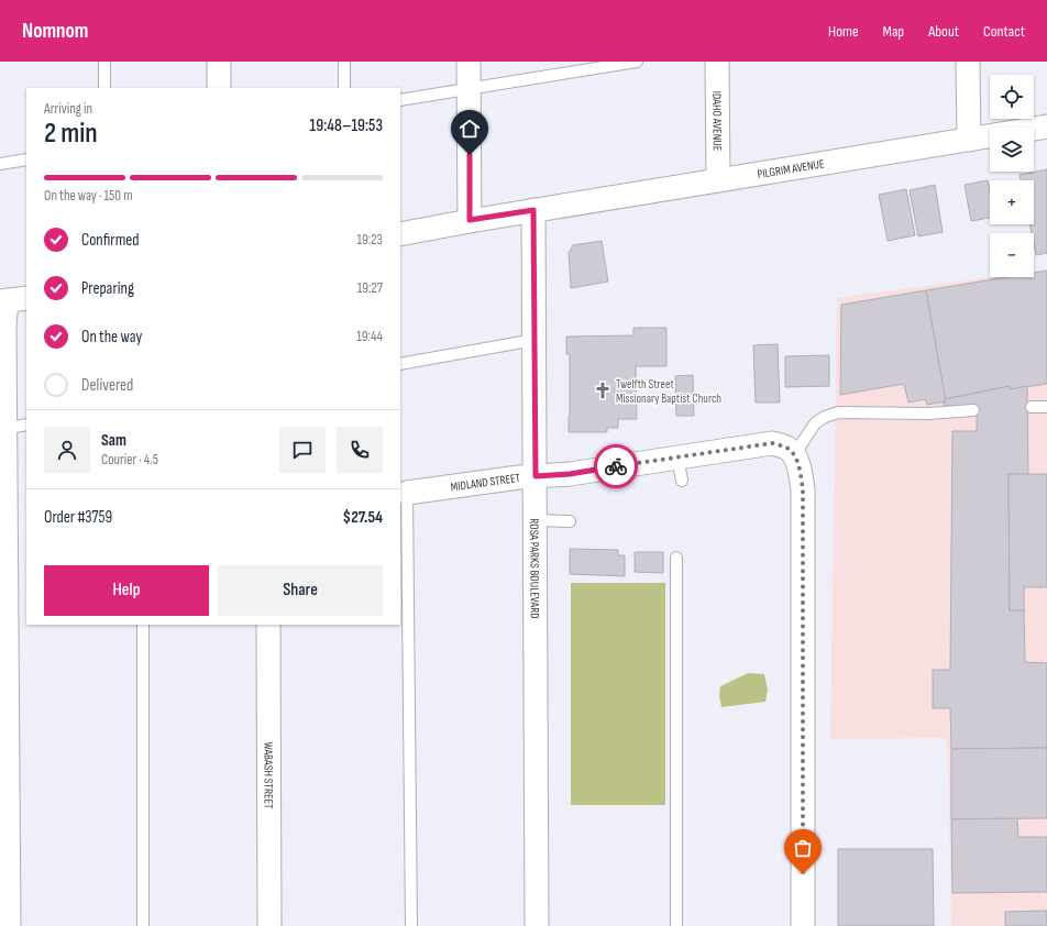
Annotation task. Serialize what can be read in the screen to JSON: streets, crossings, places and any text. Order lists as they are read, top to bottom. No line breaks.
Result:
{"streets":{"street":["IDAHO AVENUE","PILGRIM AVENUE","MIDLAND STREET","ROSA PARKS BOULEVARD","WABASH STREET"]},"crossings":[["IDAHO AVENUE","PILGRIM AVENUE"],["PILGRIM AVENUE","ROSA PARKS BOULEVARD"],["MIDLAND STREET","ROSA PARKS BOULEVARD"]],"places":{"church":["Twelfth Street Missionary Baptist Church"]},"page":{"header":"Nomnom","nav":["Home","Map","About","Contact"],"map_buttons":["+","−"],"heading":["2 min","Arriving in","19:48–19:53"],"panel":["Sam","Courier · 4.5","Order #3759","$27.54"],"bar":"On the way · 150 m","list":[["Confirmed","19:23"],["Preparing","19:27"],["On the way","19:44"],"Delivered"],"buttons":["Help","Share"]}}
